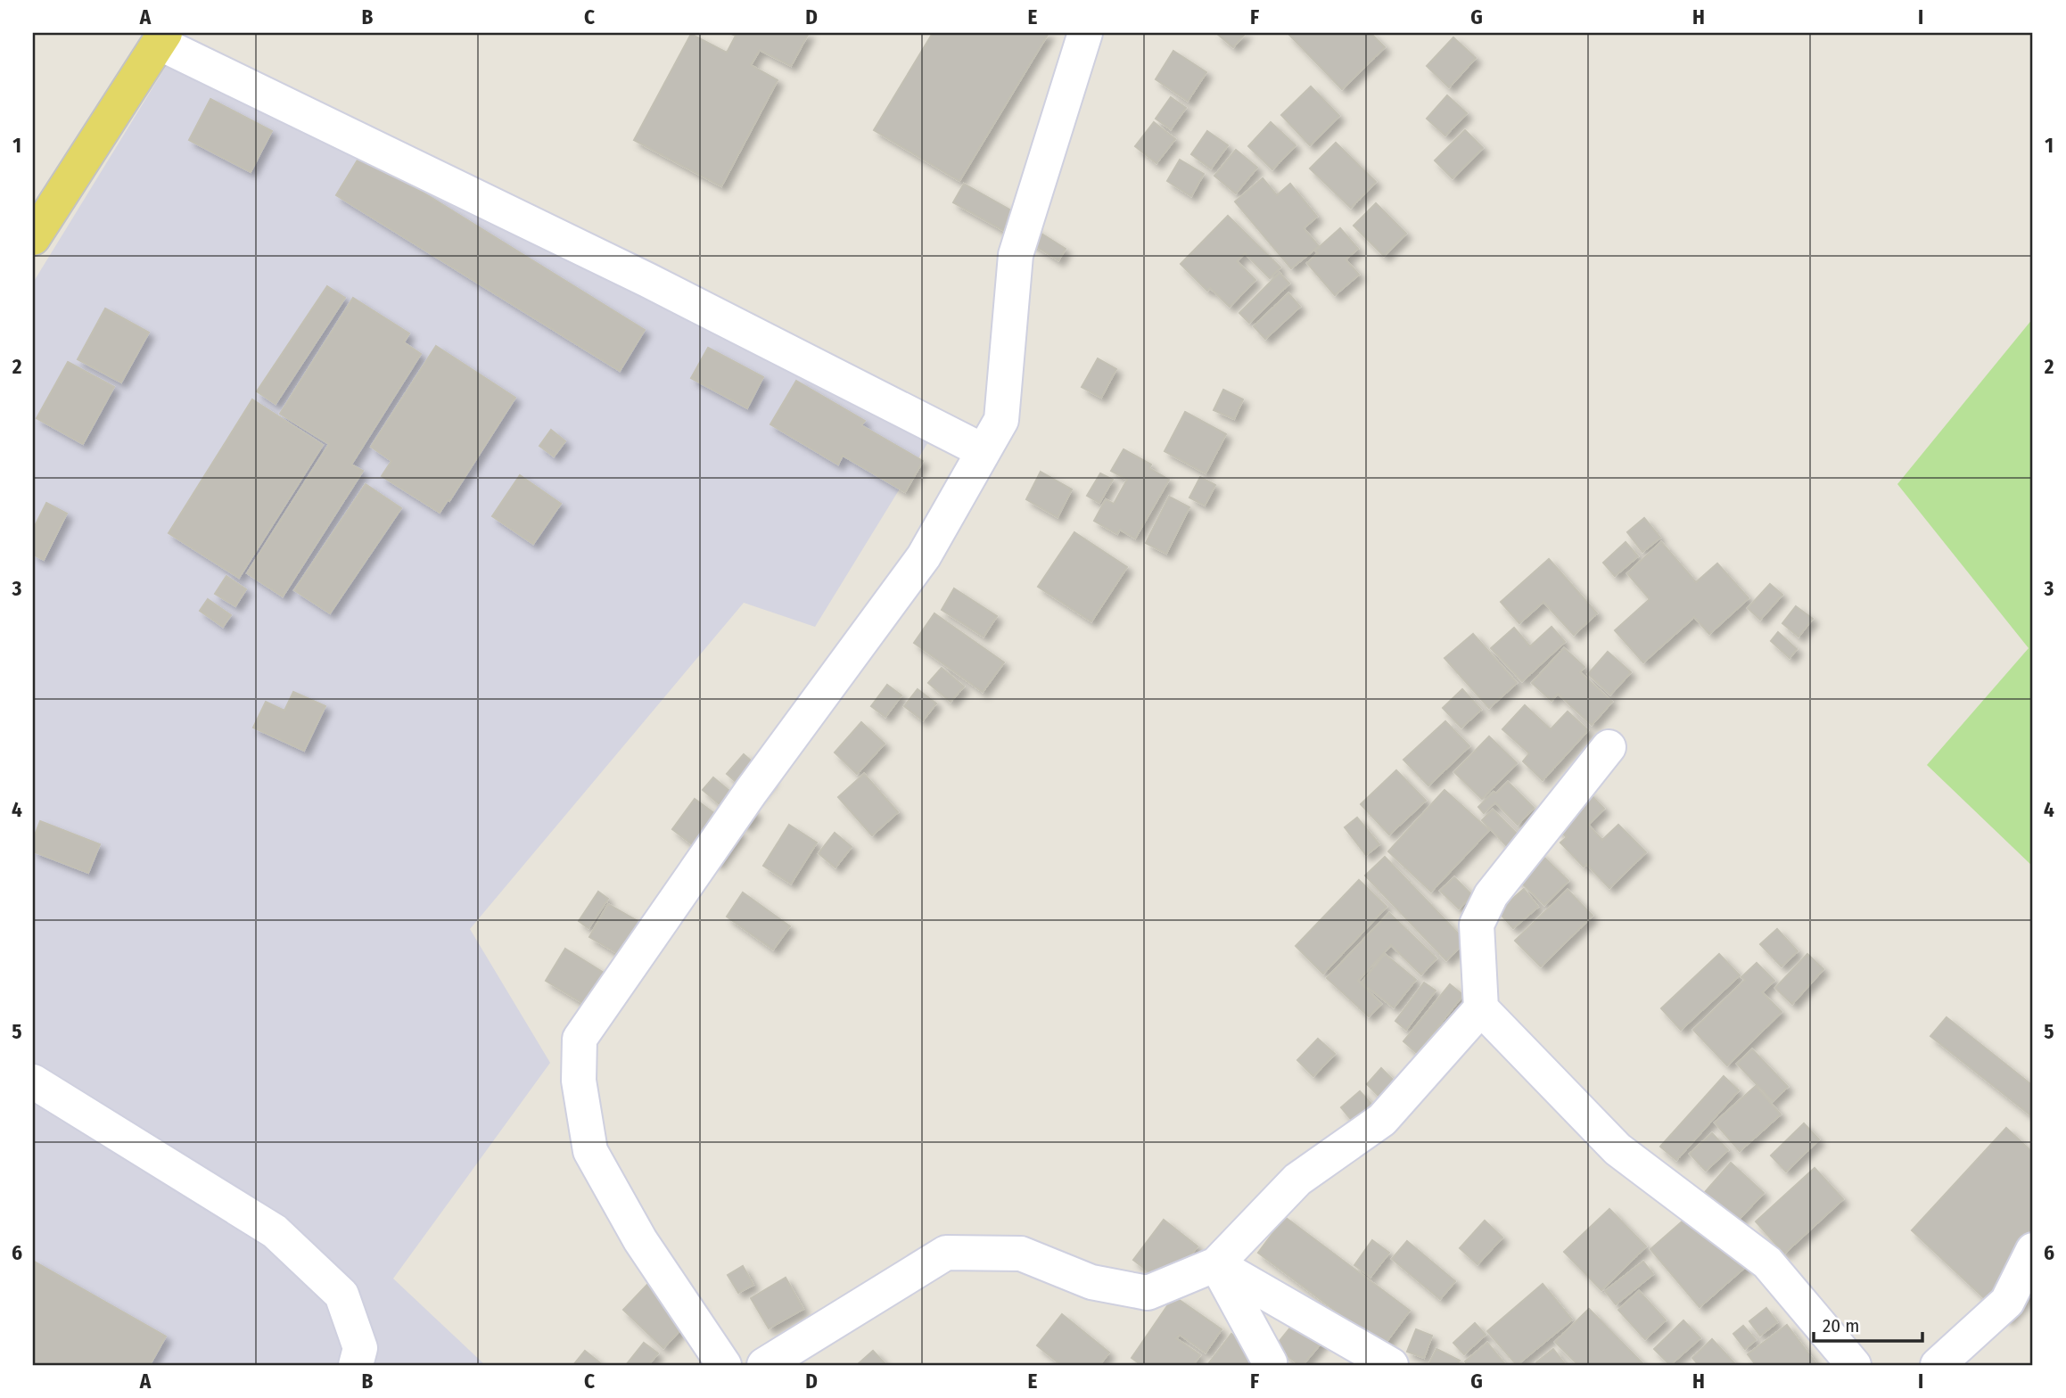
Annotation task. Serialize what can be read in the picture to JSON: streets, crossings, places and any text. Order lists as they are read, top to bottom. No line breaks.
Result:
{"scale_bar":"20 m","grid":{"columns":["A","B","C","D","E","F","G","H","I"],"rows":["1","2","3","4","5","6"]}}
